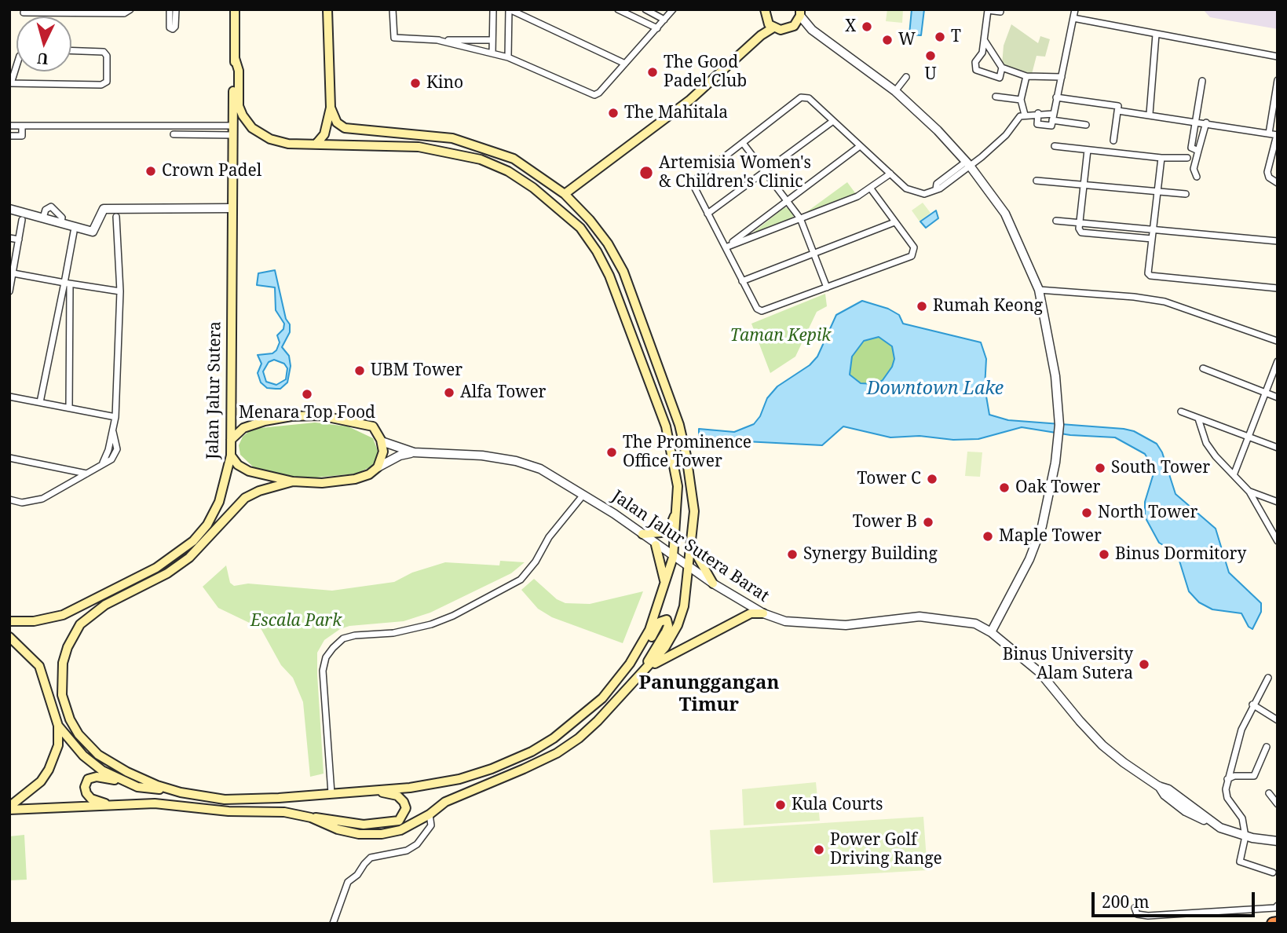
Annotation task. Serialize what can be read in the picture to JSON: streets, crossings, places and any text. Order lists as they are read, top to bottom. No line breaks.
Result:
{"streets":{"main road":["Jalan Jalur Sutera","Jalan Jalur Sutera Barat"]},"crossings":[["Jalan Jalur Sutera","Jalan Jalur Sutera Barat"]],"districts":["Panunggangan Timur"],"water":["Downtown Lake"],"parks":["Taman Kepik","Escala Park"],"places":["X","T","W","U","The Good Padel Club","Kino","The Mahitala","Crown Padel","Artemisia Women's & Children's Clinic","Rumah Keong","UBM Tower","Alfa Tower","Menara Top Food","The Prominence Office Tower","South Tower","Tower C","Oak Tower","North Tower","Tower B","Maple Tower","Synergy Building","Binus Dormitory","Binus University Alam Sutera","Kula Courts","Power Golf Driving Range"],"scale_bar":"200 m","north":"bottom"}
